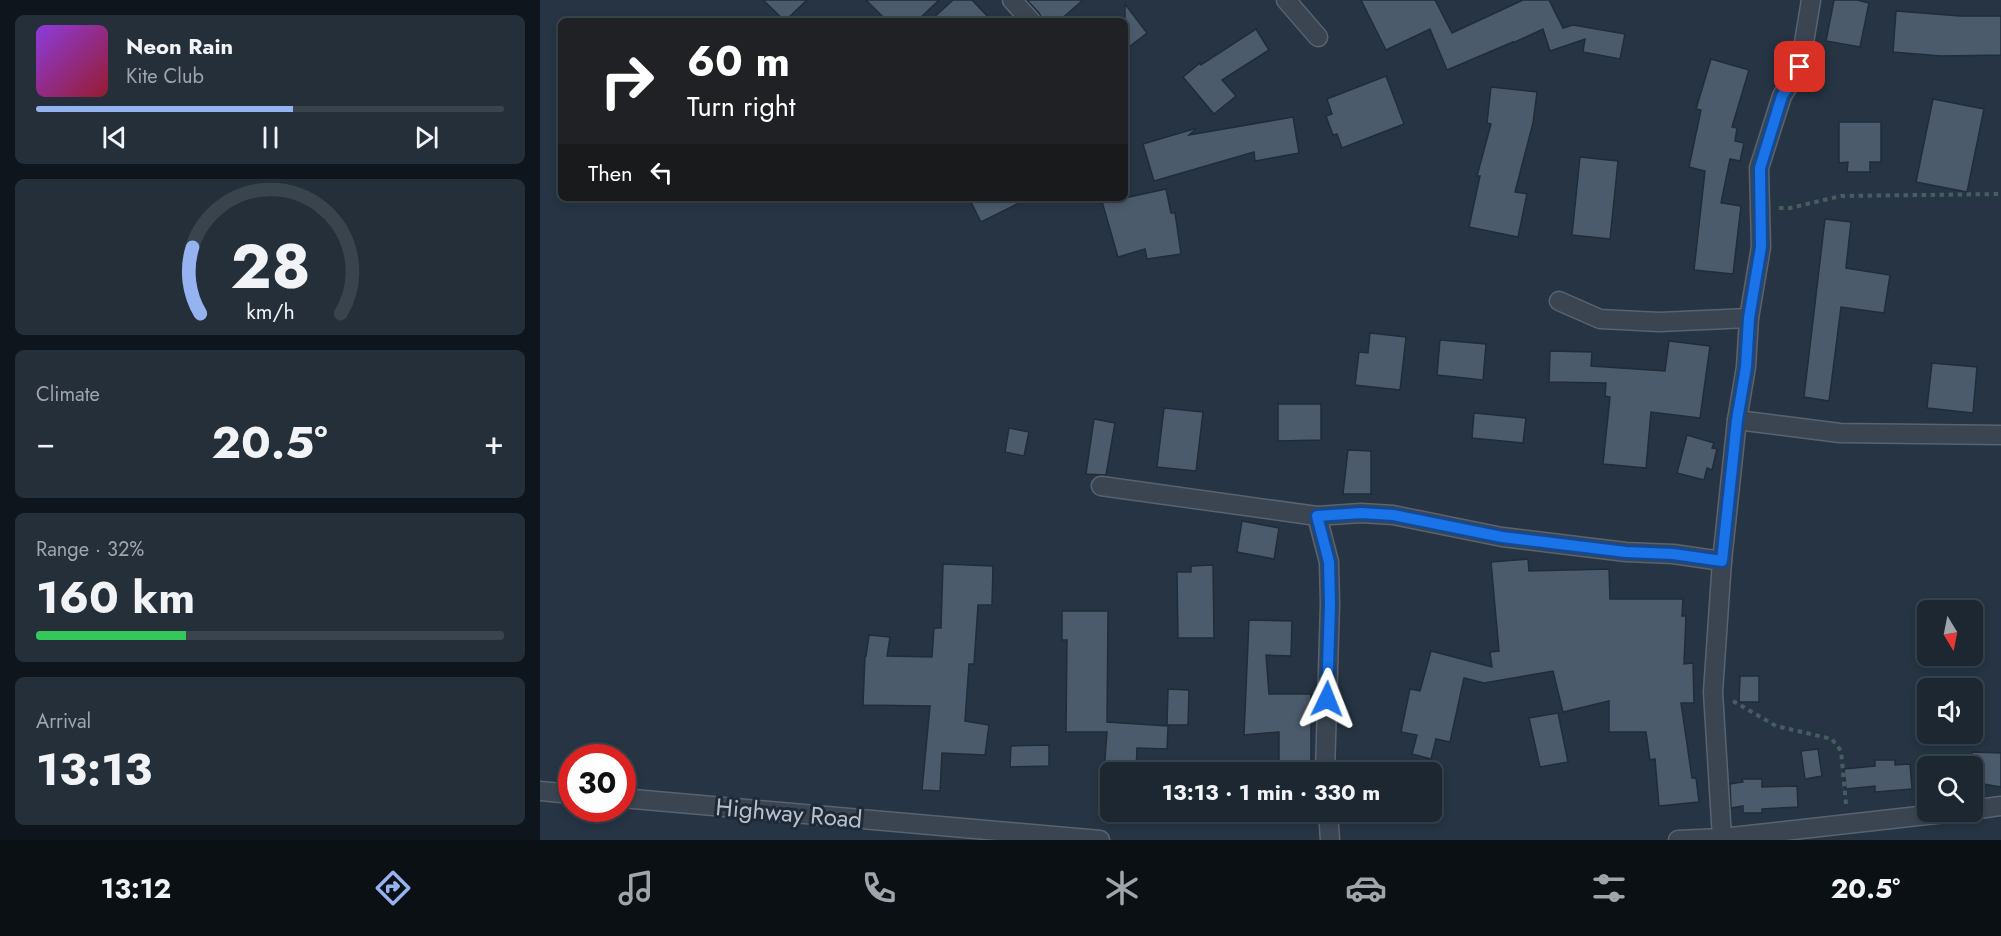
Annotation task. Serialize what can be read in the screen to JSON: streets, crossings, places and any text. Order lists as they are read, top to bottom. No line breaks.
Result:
{"streets":{"street":["Highway Road"]},"north":"bottom","page":{"turn":["60 m","Turn right"],"song":["Neon Rain","Kite Club"],"then":"Then","tile":["Climate",["Range · 32%","160 km"],["Arrival","13:13"]],"heat":["−","20.5°","+"],"limit":"30","trip":"13:13 · 1 min · 330 m","tabs":["13:12","20.5°"],"gauge":["28","km/h"]}}
